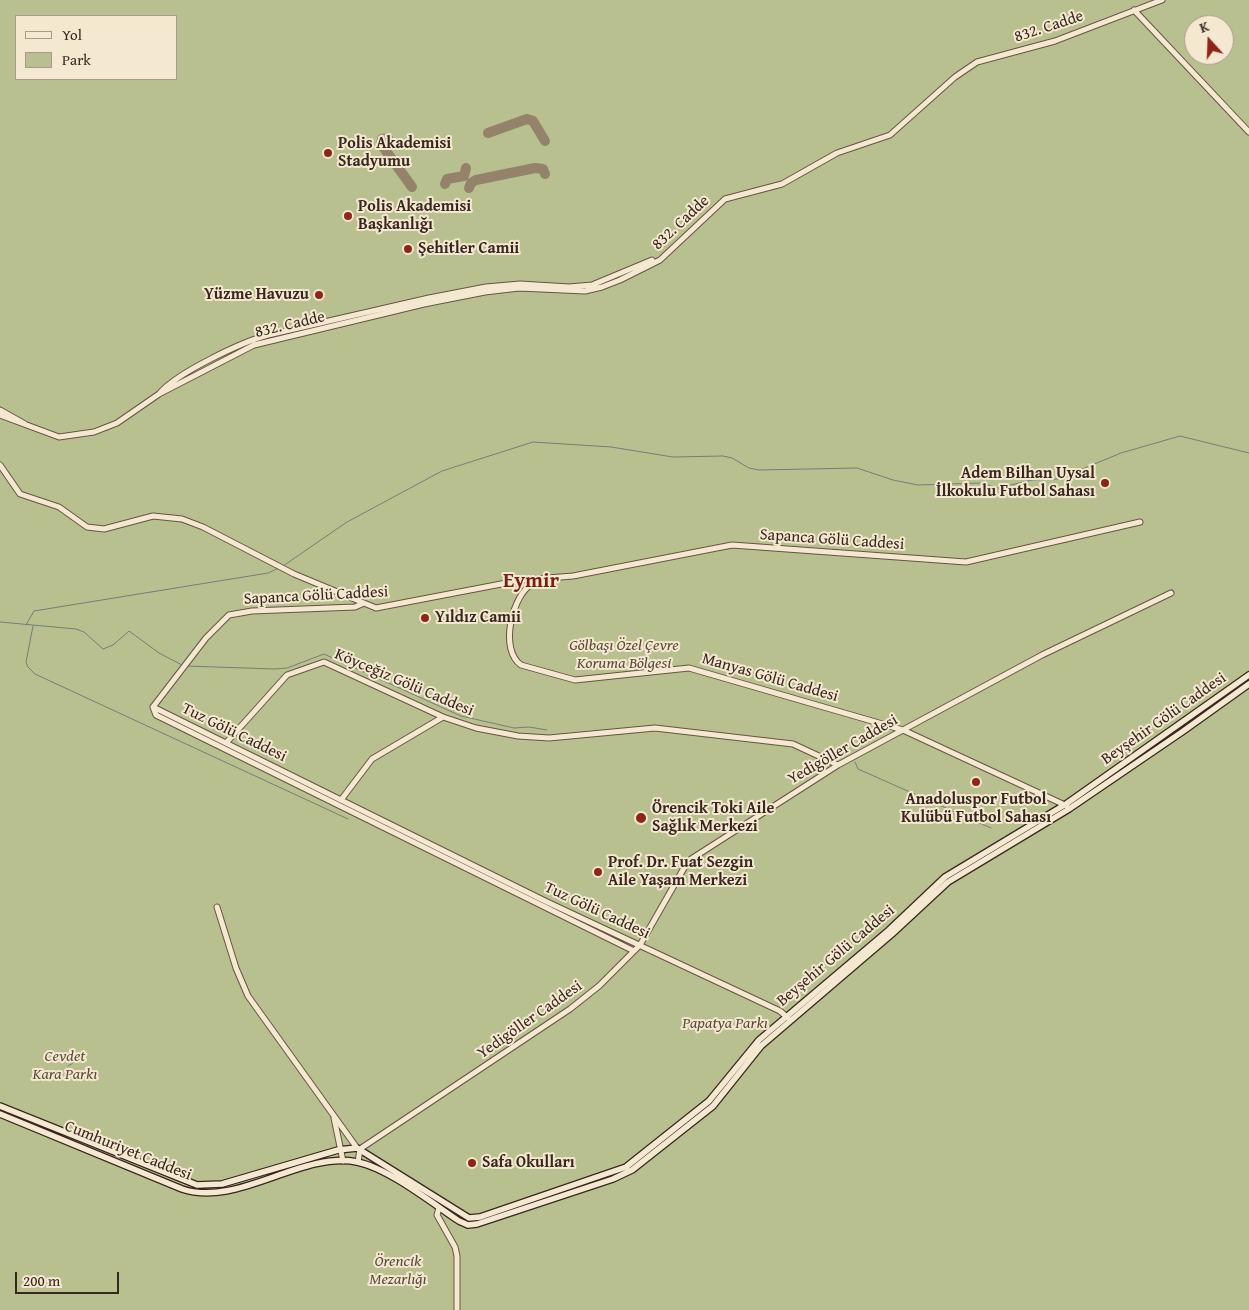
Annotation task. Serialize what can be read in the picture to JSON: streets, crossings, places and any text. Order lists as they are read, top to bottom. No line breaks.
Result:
{"streets":{"main road":["Beyşehir Gölü Caddesi","Cumhuriyet Caddesi"],"street":["832. Cadde","Sapanca Gölü Caddesi","Manyas Gölü Caddesi","Köyceğiz Gölü Caddesi","Tuz Gölü Caddesi","Yedigöller Caddesi"]},"crossings":[["Sapanca Gölü Caddesi","Manyas Gölü Caddesi"],["Sapanca Gölü Caddesi","Tuz Gölü Caddesi"],["Manyas Gölü Caddesi","Beyşehir Gölü Caddesi"],["Manyas Gölü Caddesi","Yedigöller Caddesi"],["Köyceğiz Gölü Caddesi","Tuz Gölü Caddesi"],["Köyceğiz Gölü Caddesi","Yedigöller Caddesi"],["Beyşehir Gölü Caddesi","Tuz Gölü Caddesi"],["Beyşehir Gölü Caddesi","Yedigöller Caddesi"],["Beyşehir Gölü Caddesi","Cumhuriyet Caddesi"],["Tuz Gölü Caddesi","Yedigöller Caddesi"]],"districts":["Eymir"],"parks":["Gölbaşı Özel Çevre Koruma Bölgesi","Papatya Parkı","Cevdet Kara Parkı","Örencik Mezarlığı"],"places":["Polis Akademisi Stadyumu","Polis Akademisi Başkanlığı","Şehitler Camii","Yüzme Havuzu","Adem Bilhan Uysal İlkokulu Futbol Sahası","Yıldız Camii","Anadoluspor Futbol Kulübü Futbol Sahası","Örencik Toki Aile Sağlık Merkezi","Prof. Dr. Fuat Sezgin Aile Yaşam Merkezi","Safa Okulları"],"legend":["Yol","Park"],"scale_bar":"200 m","north":"top"}
